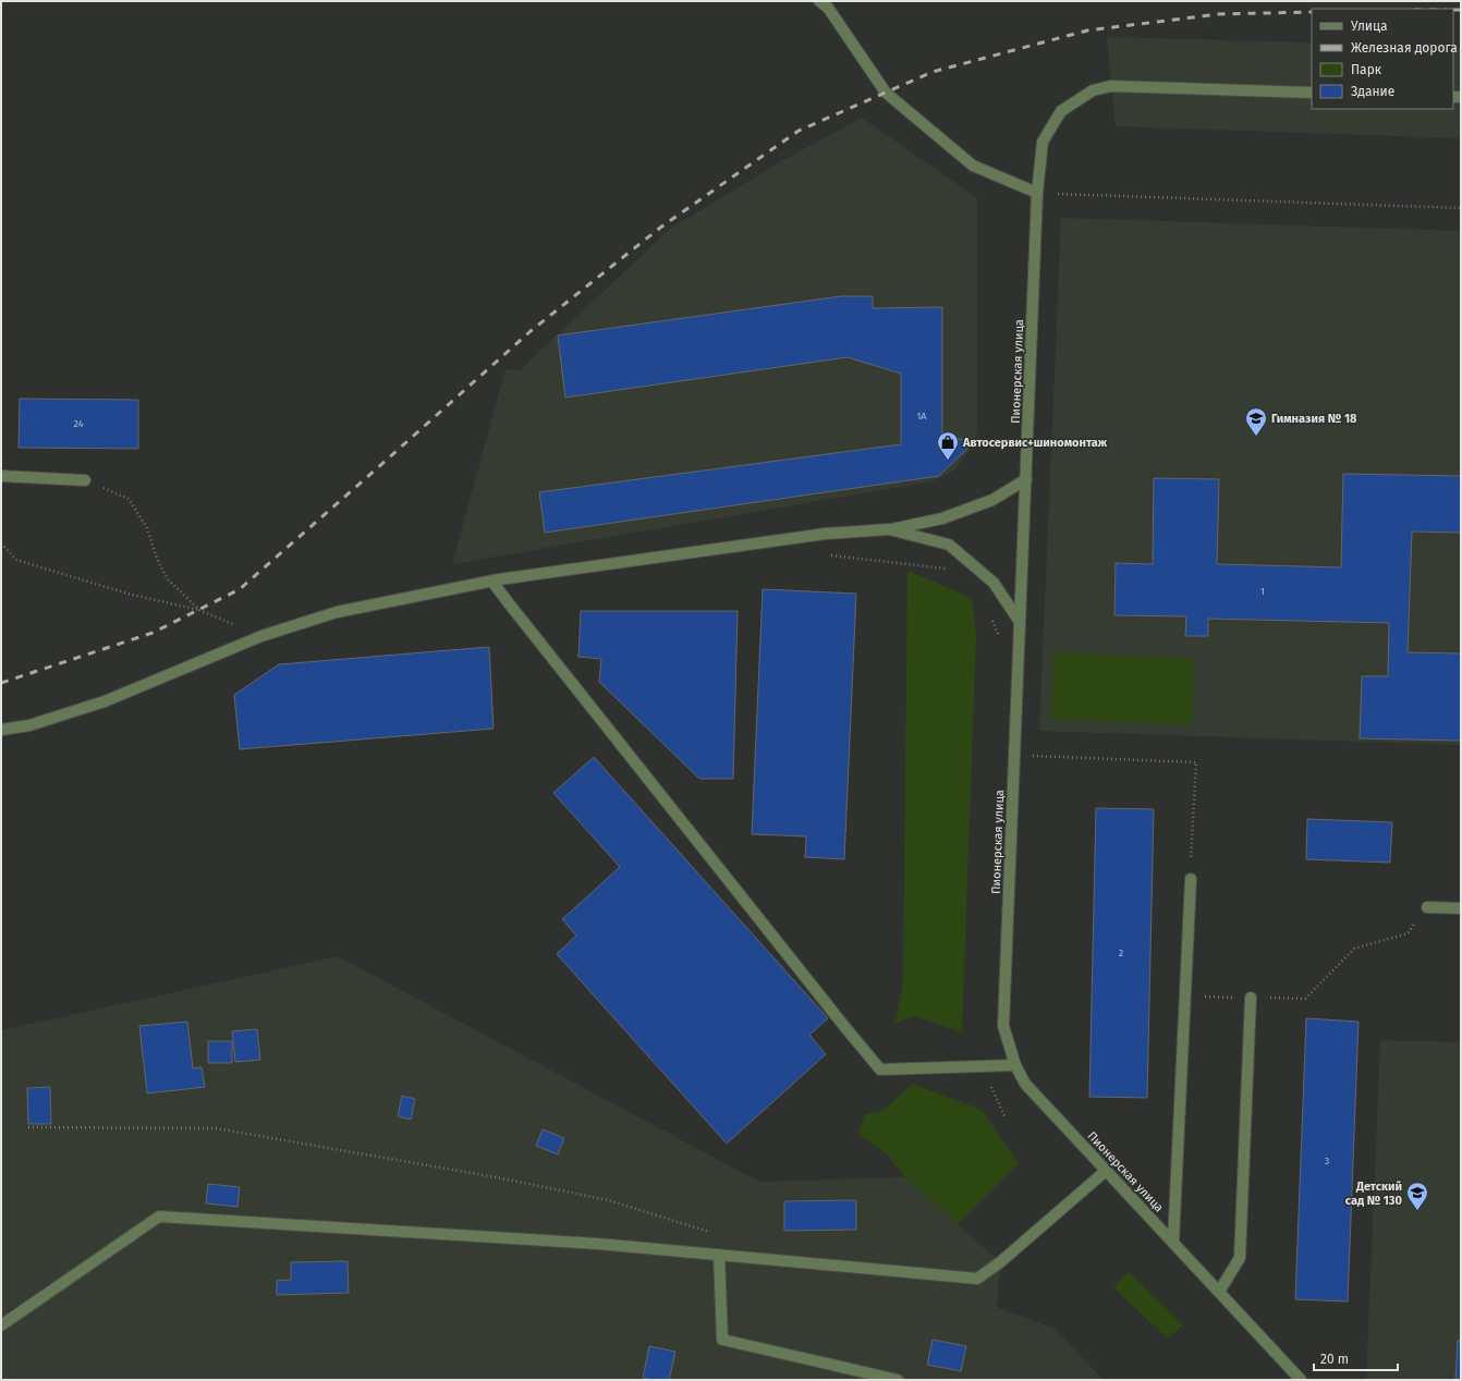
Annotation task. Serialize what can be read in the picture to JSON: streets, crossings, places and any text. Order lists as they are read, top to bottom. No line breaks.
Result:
{"streets":{"street":["Пионерская улица"]},"places":{"school or university":["Гимназия № 18","Детский сад № 130"],"shop":["Автосервис+шиномонтаж"]},"house_numbers":["1А","24","1","2","3"],"legend":["Улица","Железная дорога","Парк","Здание"],"scale_bar":"20 m"}
